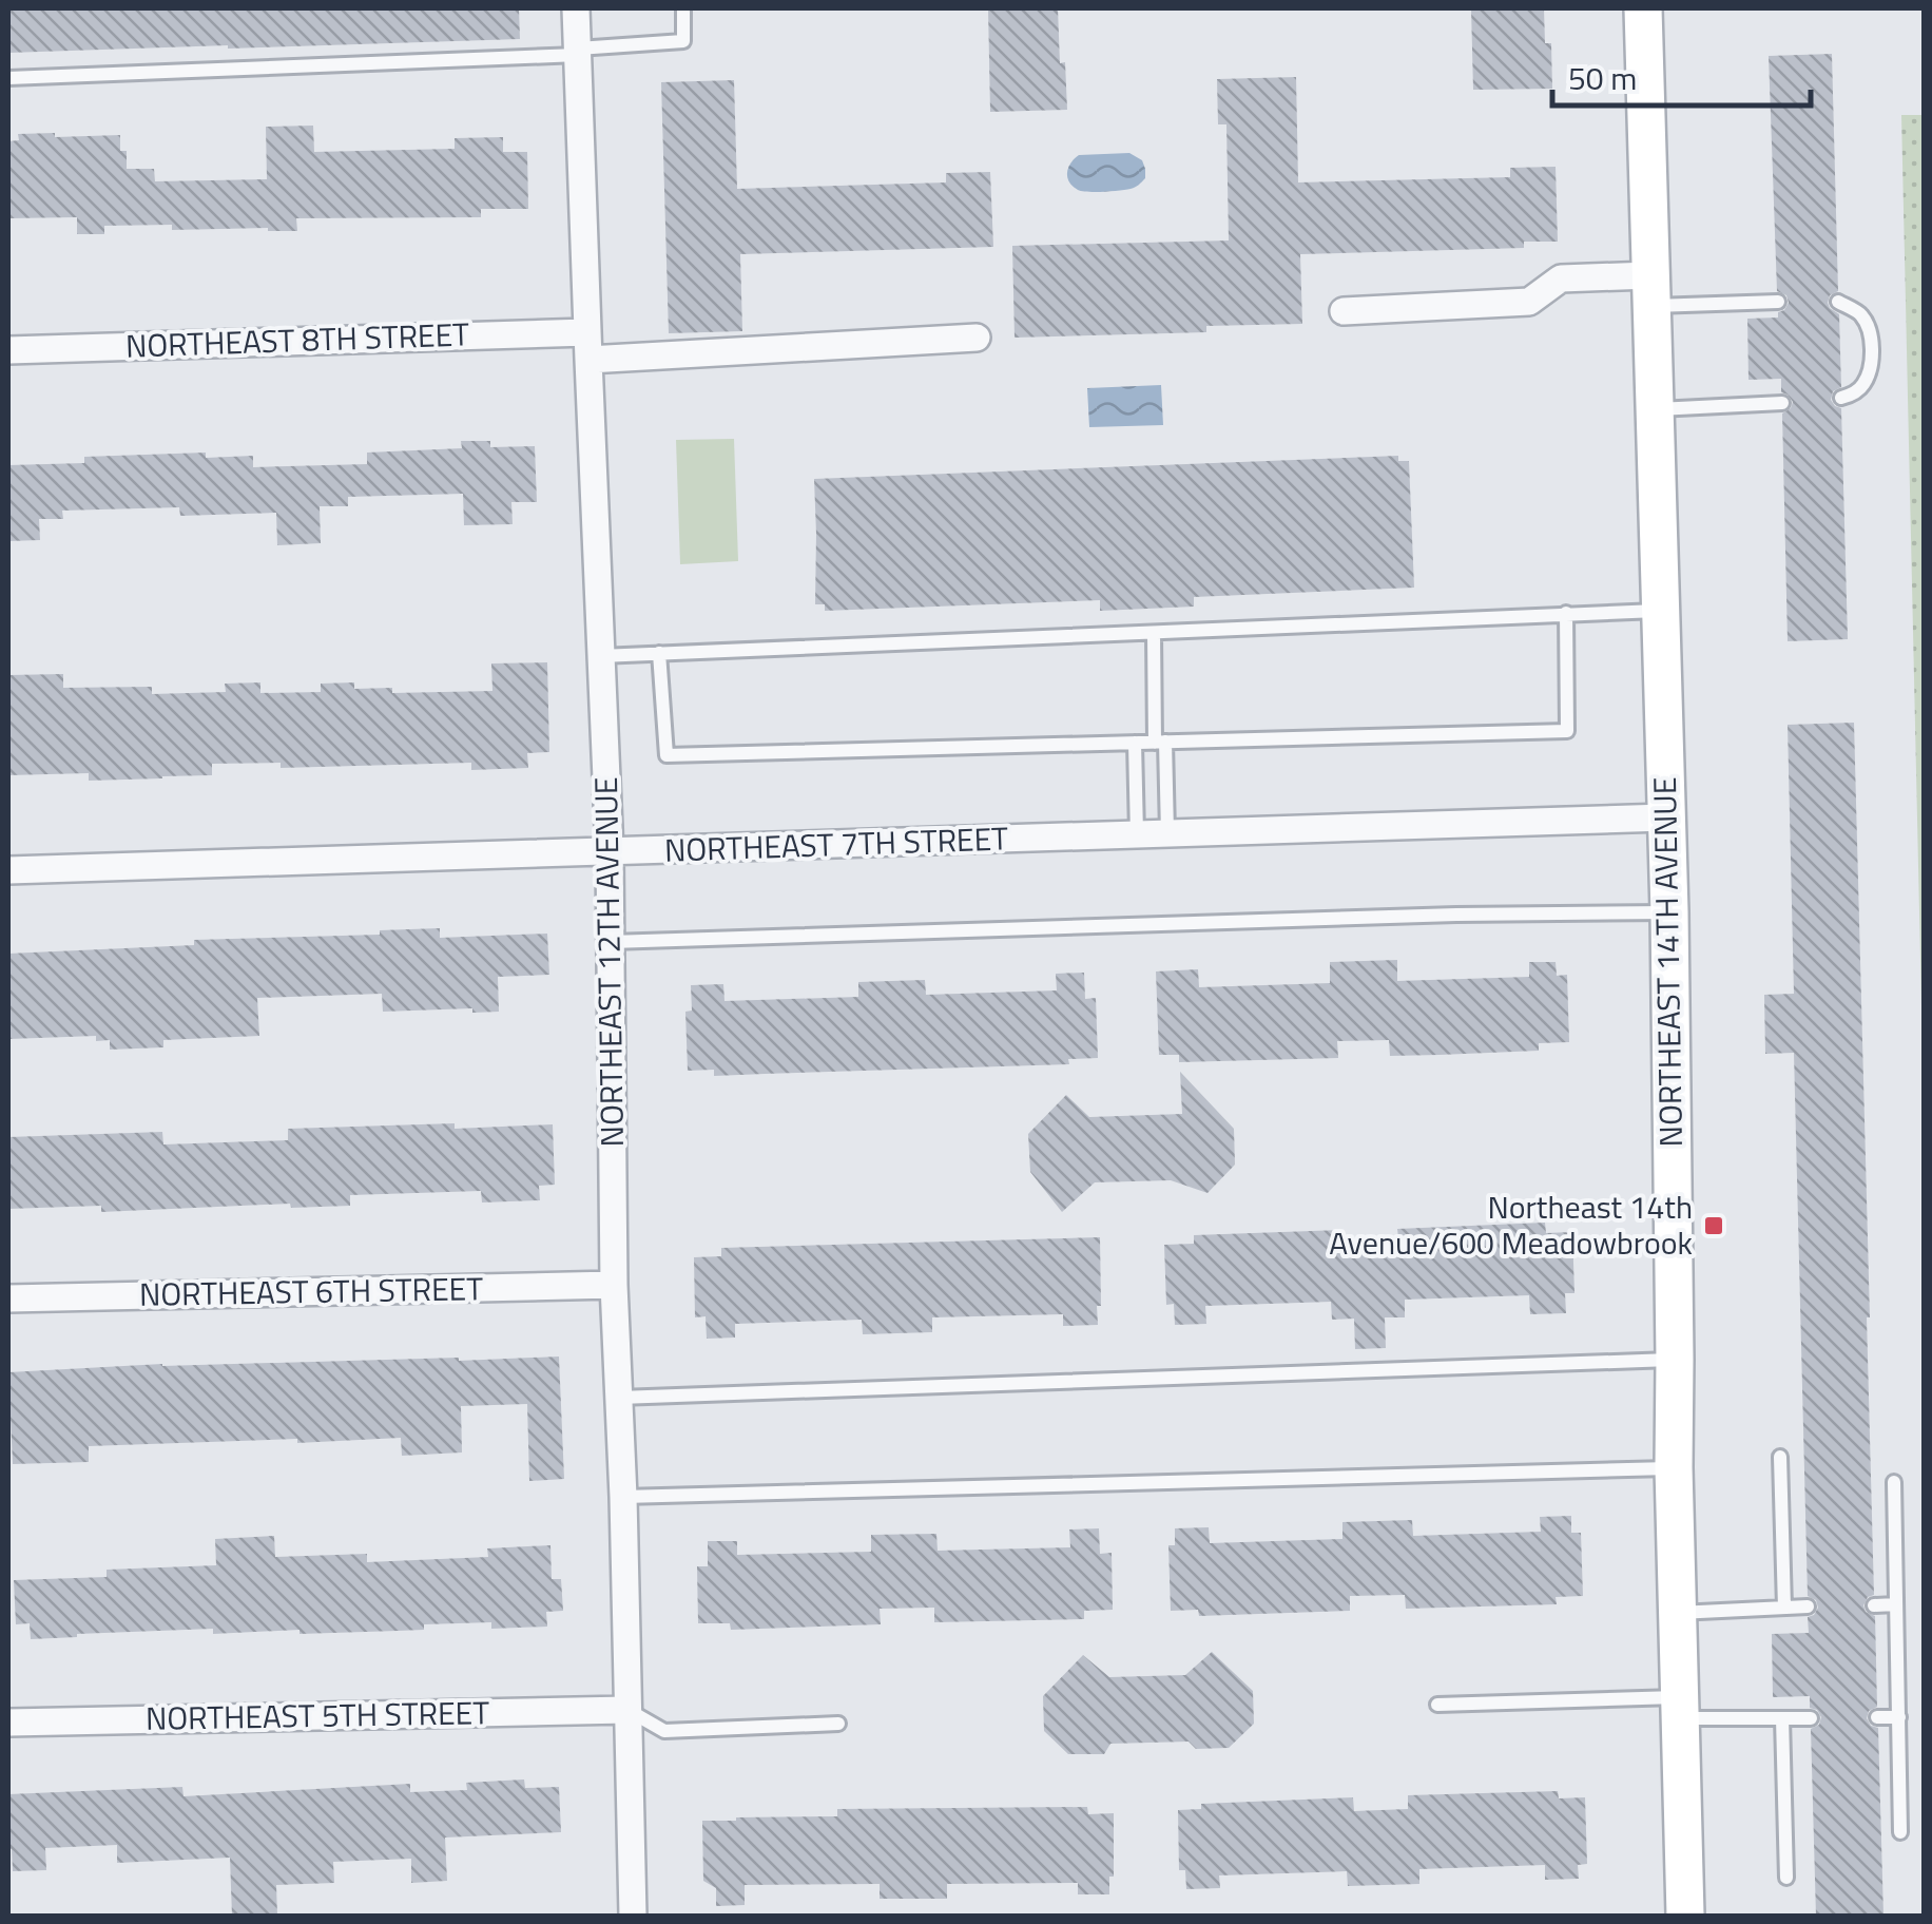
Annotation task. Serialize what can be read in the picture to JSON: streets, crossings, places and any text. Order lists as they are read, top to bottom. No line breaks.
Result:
{"streets":{"street":["NORTHEAST 8TH STREET","NORTHEAST 7TH STREET","NORTHEAST 12TH AVENUE","NORTHEAST 14TH AVENUE","NORTHEAST 6TH STREET","NORTHEAST 5TH STREET"]},"crossings":[["NORTHEAST 8TH STREET","NORTHEAST 12TH AVENUE"],["NORTHEAST 7TH STREET","NORTHEAST 12TH AVENUE"],["NORTHEAST 7TH STREET","NORTHEAST 14TH AVENUE"],["NORTHEAST 12TH AVENUE","NORTHEAST 6TH STREET"],["NORTHEAST 12TH AVENUE","NORTHEAST 5TH STREET"]],"places":{"transit":["Northeast 14th Avenue/600 Meadowbrook"]},"scale_bar":"50 m"}
